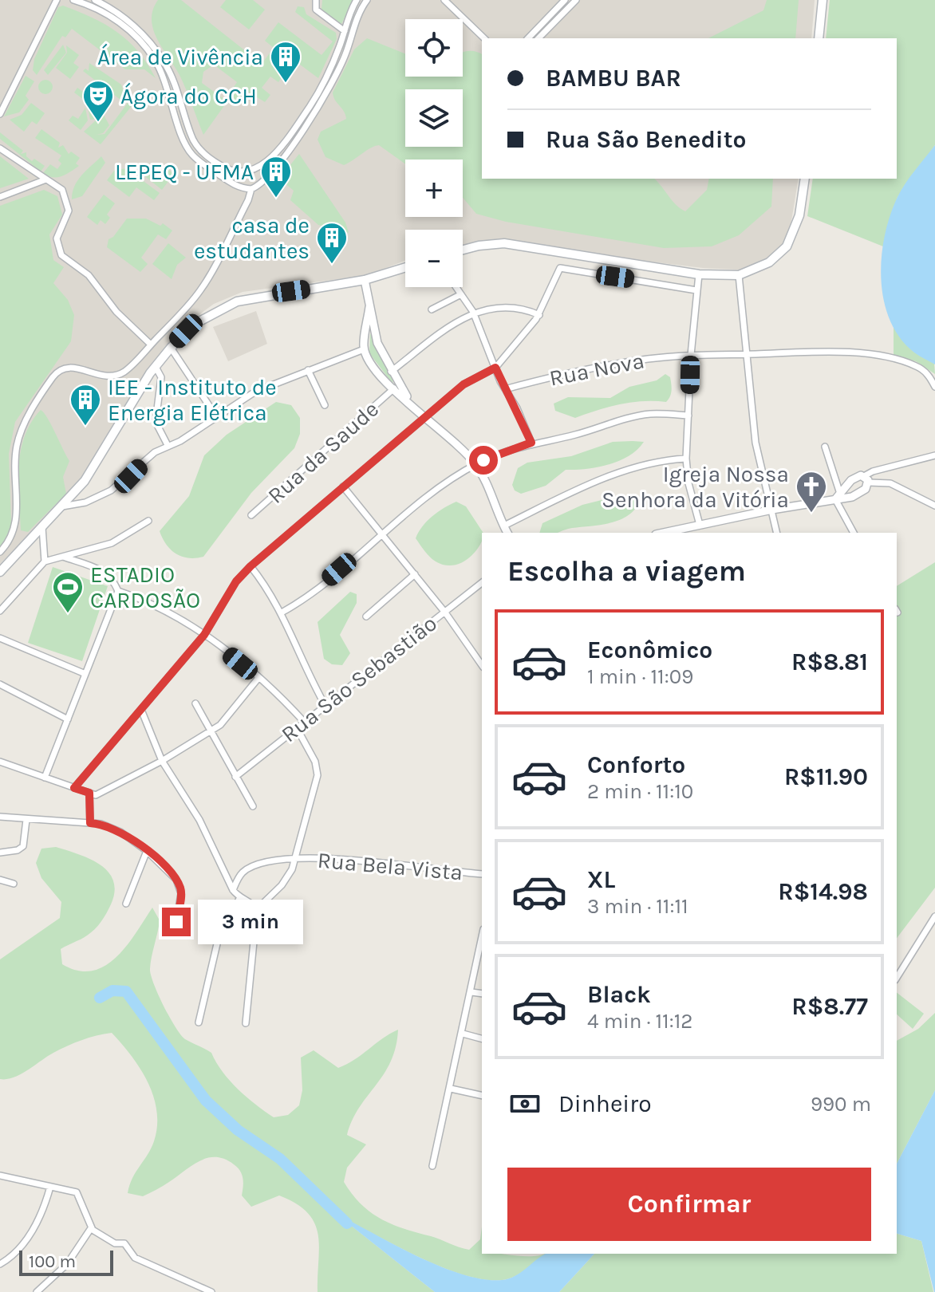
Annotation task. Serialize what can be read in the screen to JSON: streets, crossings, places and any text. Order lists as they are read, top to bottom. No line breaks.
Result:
{"streets":{"street":["Rua Nova","Rua da Saude","Rua São Sebastião","Rua Bela Vista"]},"places":{"building":["Área de Vivência","LEPEQ - UFMA","casa de estudantes","IEE - Instituto de Energia Elétrica"],"theatre":["Ágora do CCH"],"church":["Igreja Nossa Senhora da Vitória"],"sports":["ESTADIO CARDOSÃO"]},"scale_bar":"100 m","page":{"map_buttons":["+","−"],"banner":["BAMBU BAR","Rua São Benedito"],"heading":"Escolha a viagem","list":[{"name":"Econômico","note":"1 min · 11:09","value":"R$8.81"},{"name":"Conforto","note":"2 min · 11:10","value":"R$11.90"},{"name":"XL","note":"3 min · 11:11","value":"R$14.98"},{"name":"Black","note":"4 min · 11:12","value":"R$8.77"}],"bubble":"3 min","pay":["Dinheiro","990 m"],"buttons":"Confirmar","scale":"100 m"}}
